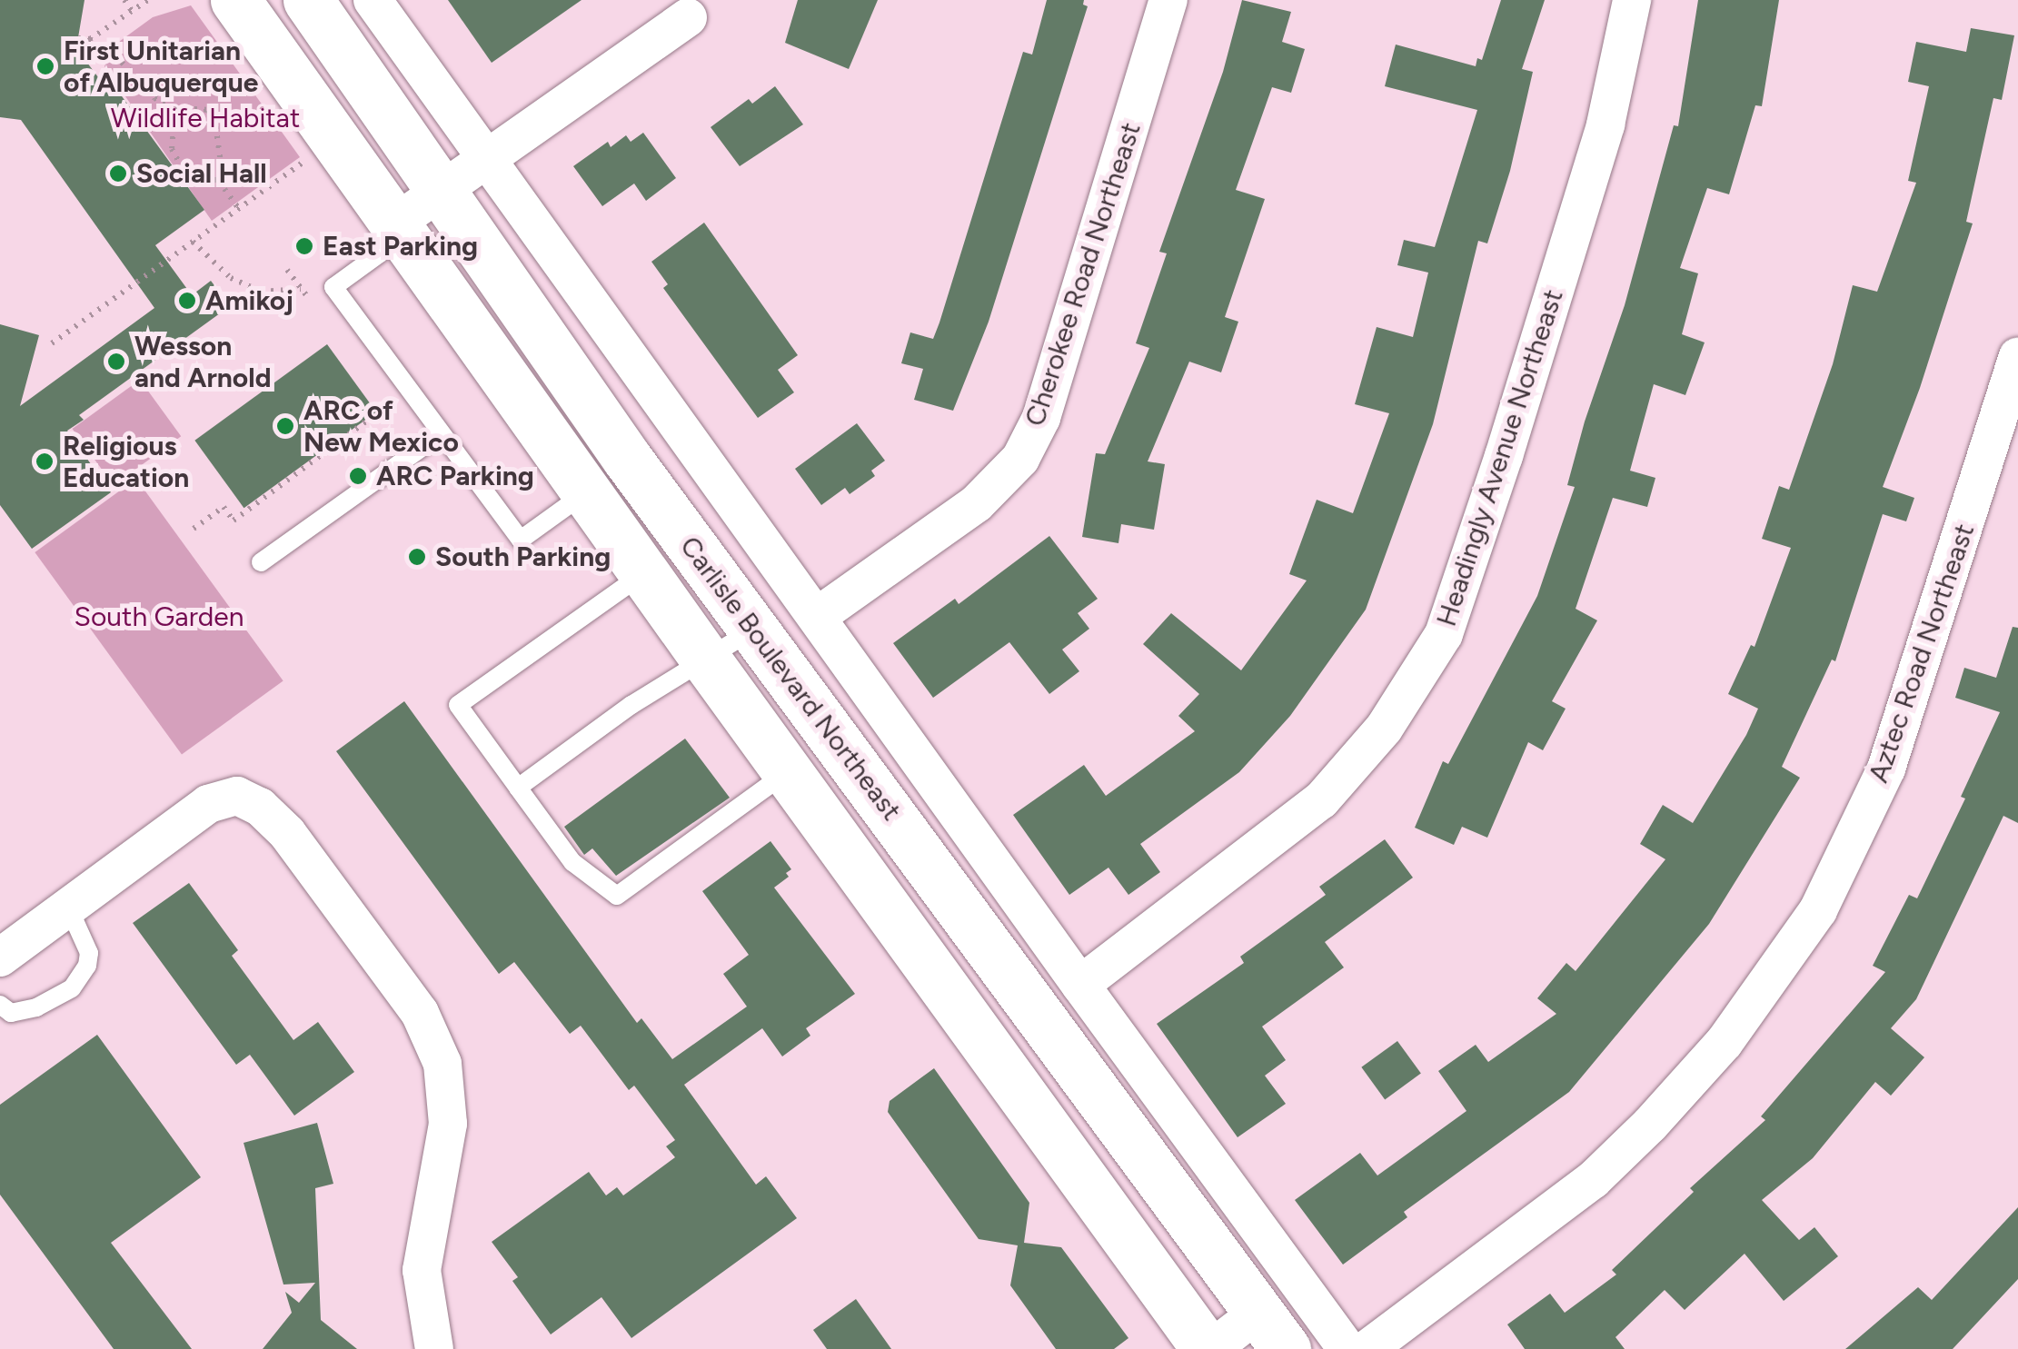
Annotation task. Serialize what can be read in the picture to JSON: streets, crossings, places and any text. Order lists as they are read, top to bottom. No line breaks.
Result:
{"streets":{"main road":["Carlisle Boulevard Northeast"],"street":["Cherokee Road Northeast","Headingly Avenue Northeast","Aztec Road Northeast"]},"parks":["Wildlife Habitat","South Garden"],"places":["First Unitarian of Albuquerque","Social Hall","East Parking","Amikoj","Wesson and Arnold","ARC of New Mexico","Religious Education","ARC Parking","South Parking"]}
